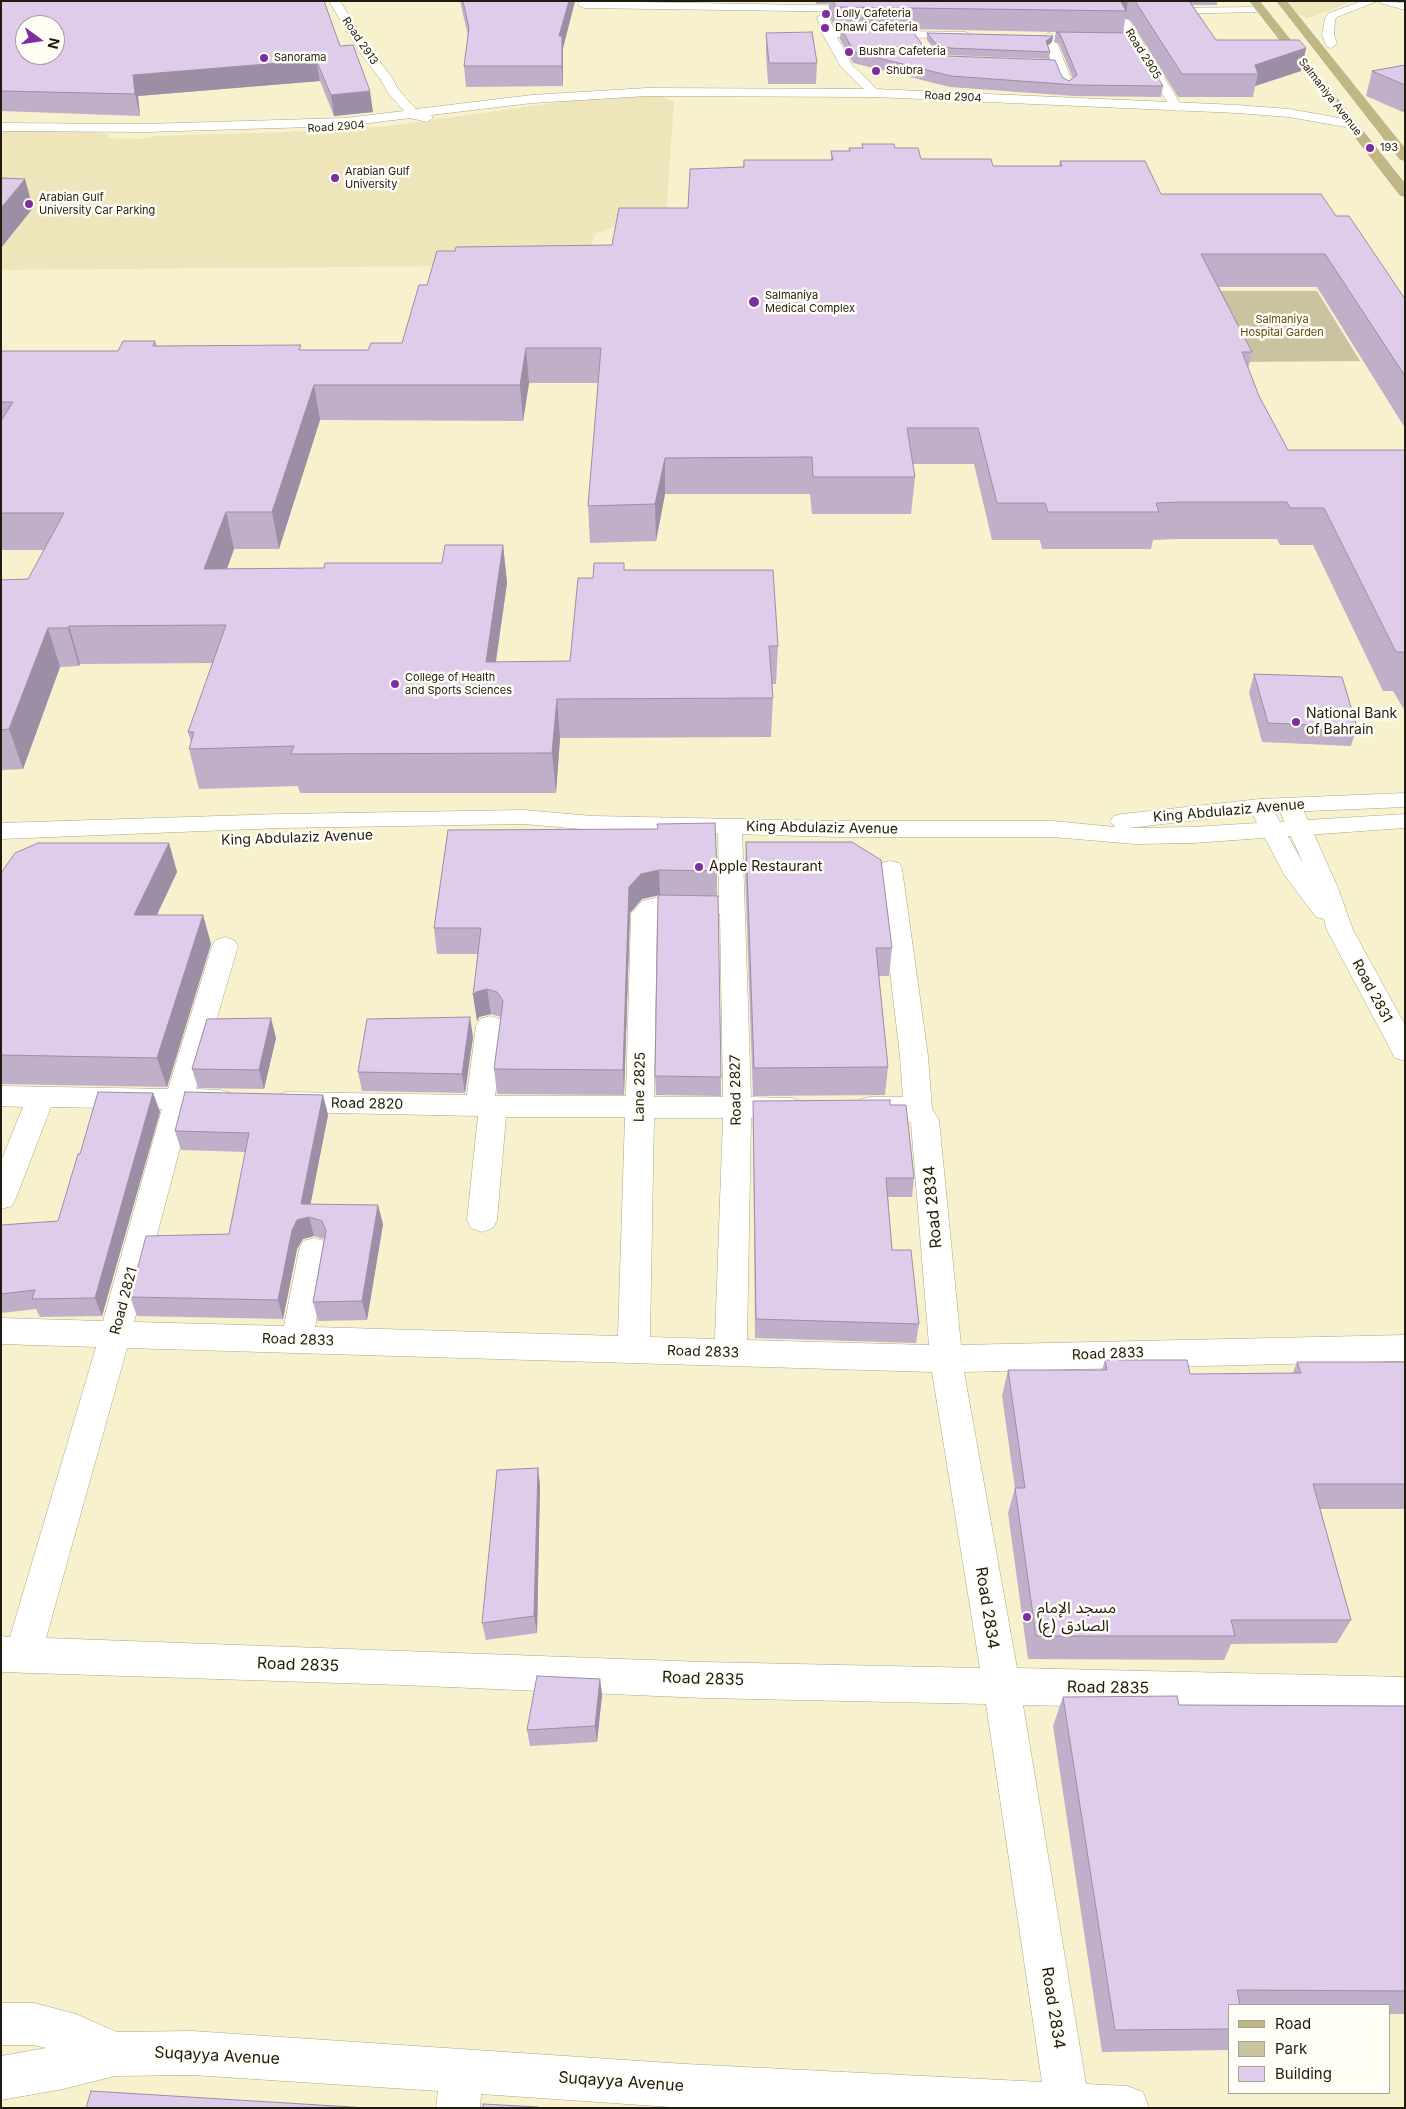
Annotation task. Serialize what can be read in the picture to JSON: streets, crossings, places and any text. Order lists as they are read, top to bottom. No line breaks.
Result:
{"streets":{"main road":["Salmaniya Avenue"],"street":["Road 2913","Road 2905","Road 2904","King Abdulaziz Avenue","Road 2831","Lane 2825","Road 2827","Road 2820","Road 2834","Road 2821","Road 2833","Road 2835","Suqayya Avenue"]},"crossings":[["Road 2913","Road 2904"],["Road 2905","Road 2904"],["Road 2904","Salmaniya Avenue"],["King Abdulaziz Avenue","Road 2827"],["Lane 2825","Road 2827"],["Lane 2825","Road 2820"],["Lane 2825","Road 2833"],["Road 2827","Road 2820"],["Road 2827","Road 2833"],["Road 2820","Road 2821"],["Road 2834","Road 2833"],["Road 2834","Road 2835"],["Road 2834","Suqayya Avenue"],["Road 2821","Road 2833"],["Road 2821","Road 2835"]],"parks":["Salmaniya Hospital Garden"],"places":["Lolly Cafeteria","Dhawi Cafeteria","Bushra Cafeteria","Sanorama","Shubra","193","Arabian Gulf University","Arabian Gulf University Car Parking","Salmaniya Medical Complex","College of Health and Sports Sciences","National Bank of Bahrain","Apple Restaurant","مسجد الإمام الصادق (ع)"],"legend":["Road","Park","Building"],"north":"right"}
